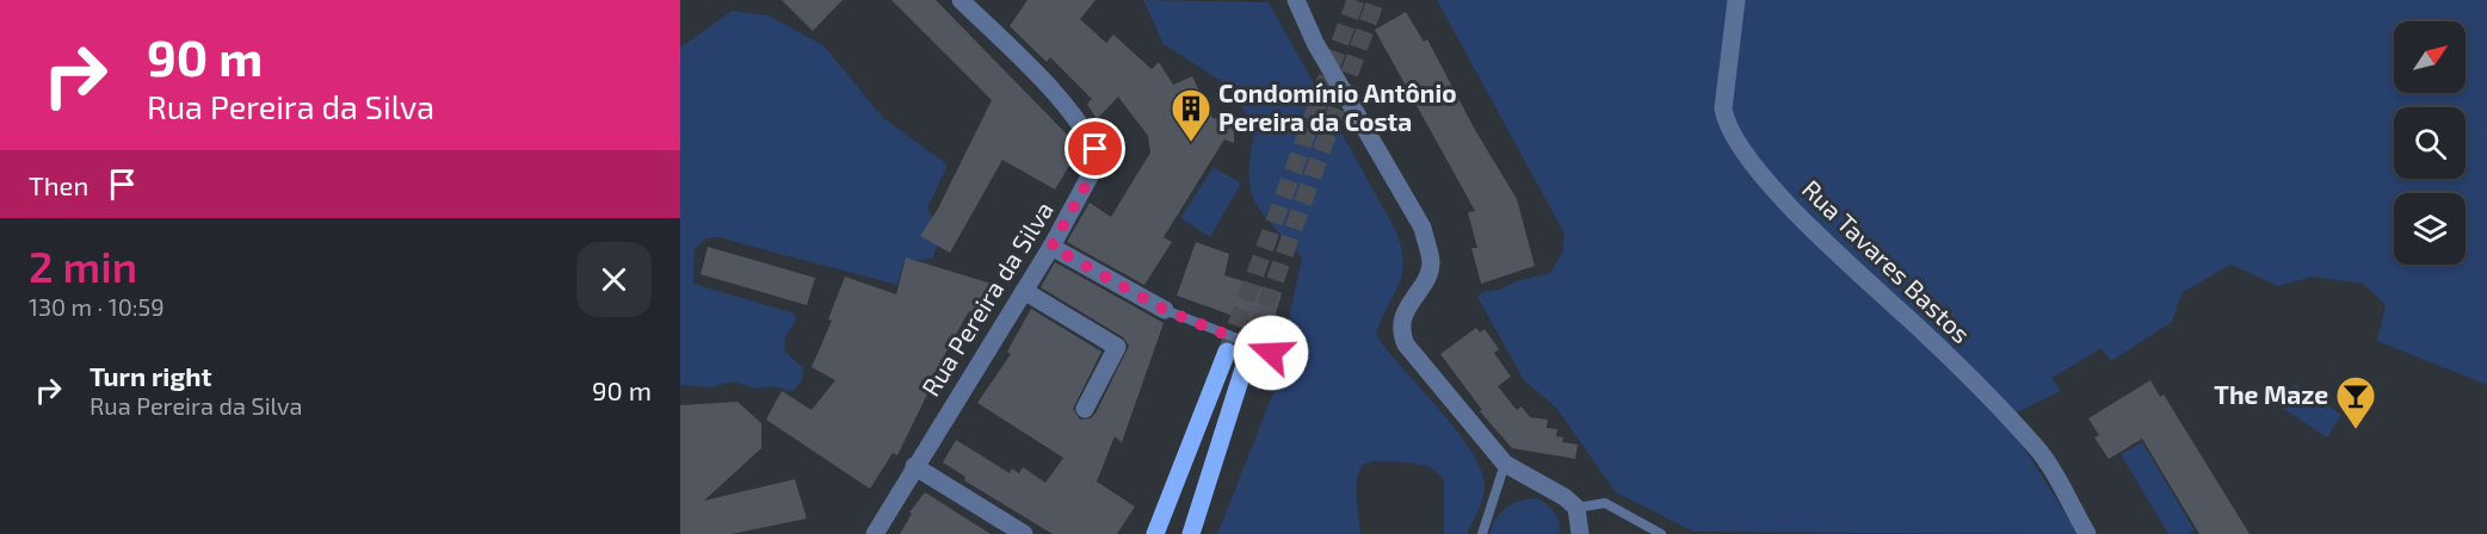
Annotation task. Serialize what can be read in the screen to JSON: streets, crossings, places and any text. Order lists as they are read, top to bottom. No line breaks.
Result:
{"streets":{"street":["Rua Tavares Bastos","Rua Pereira da Silva"]},"places":{"building":["Condomínio Antônio Pereira da Costa"],"bar":["The Maze"]},"north":"top right","page":{"turn":["90 m","Rua Pereira da Silva"],"then":"Then","heading":["2 min","130 m · 10:59"],"list":[{"name":"Turn right","note":"Rua Pereira da Silva","value":"90 m"}]}}
